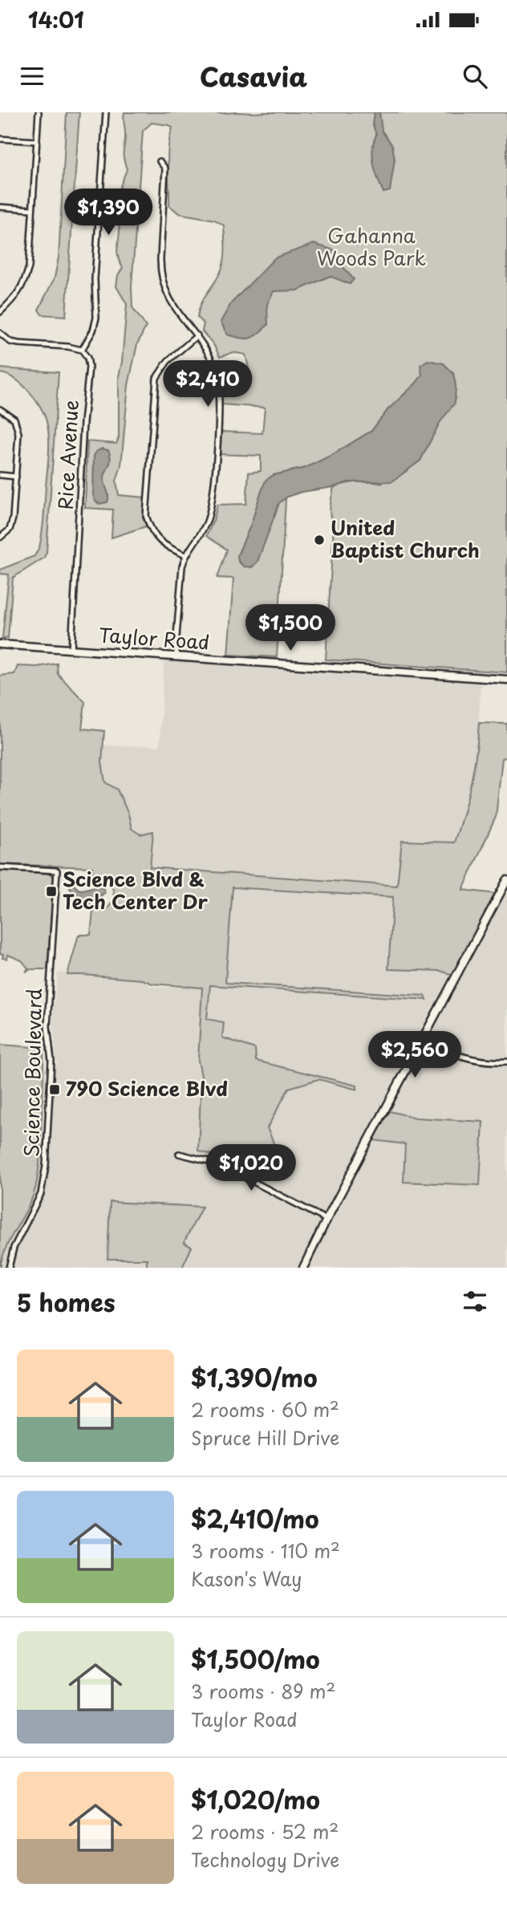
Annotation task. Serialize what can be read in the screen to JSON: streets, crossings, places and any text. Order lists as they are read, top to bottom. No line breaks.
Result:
{"streets":{"main road":["Taylor Road"],"street":["Rice Avenue","Science Boulevard"]},"crossings":[["Rice Avenue","Taylor Road"]],"parks":["Gahanna Woods Park"],"places":{"other":["United Baptist Church"],"transit":["Science Blvd & Tech Center Dr","790 Science Blvd"]},"page":{"status":"14:01","header":"Casavia","price":["$1,390","$2,410","$1,500","$2,560","$1,020"],"heading":"5 homes","list":[{"name":"$1,390/mo","note":"2 rooms · 60 m² · Spruce Hill Drive"},{"name":"$2,410/mo","note":"3 rooms · 110 m² · Kason's Way"},{"name":"$1,500/mo","note":"3 rooms · 89 m² · Taylor Road"},{"name":"$1,020/mo","note":"2 rooms · 52 m² · Technology Drive"}]}}
